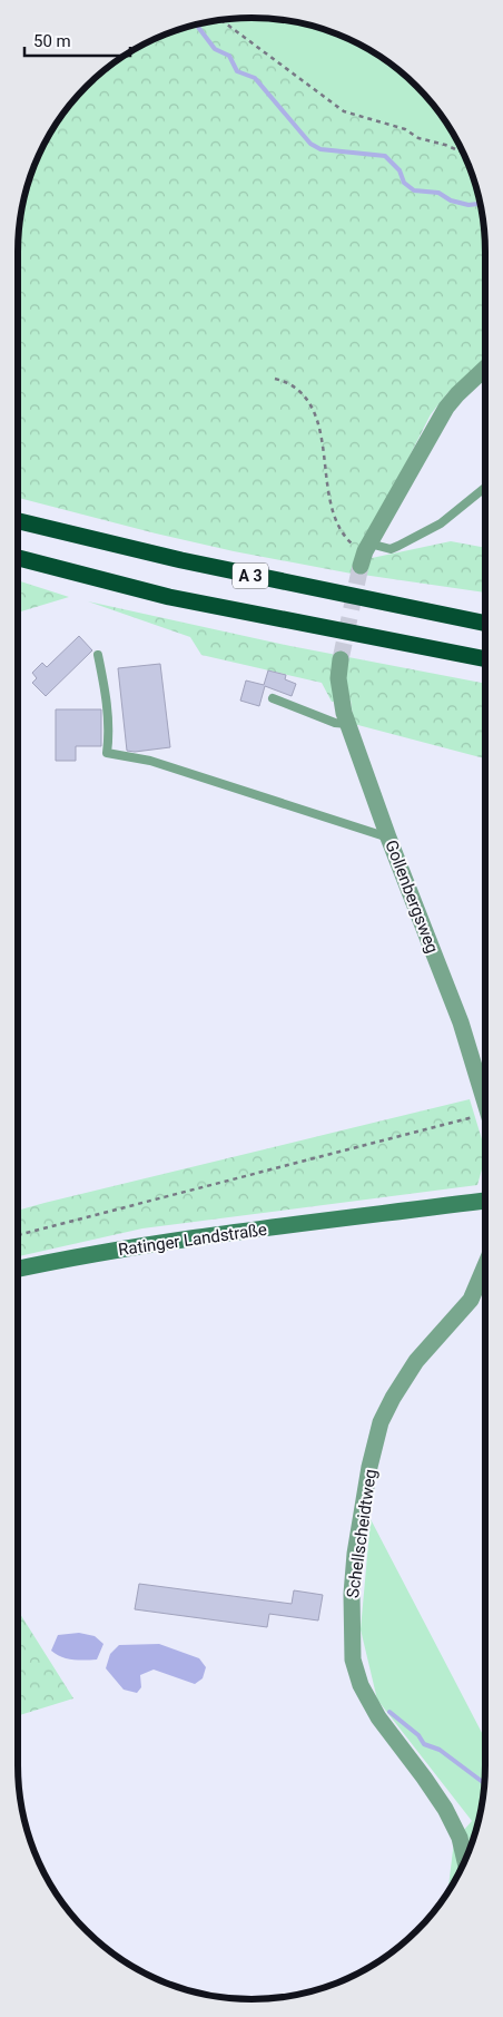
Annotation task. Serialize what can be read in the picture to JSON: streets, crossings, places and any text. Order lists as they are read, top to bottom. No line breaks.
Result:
{"streets":{"highway":["A 3"],"main road":["Ratinger Landstraße"],"street":["Gollenbergsweg","Schellscheidtweg"]},"scale_bar":"50 m"}
